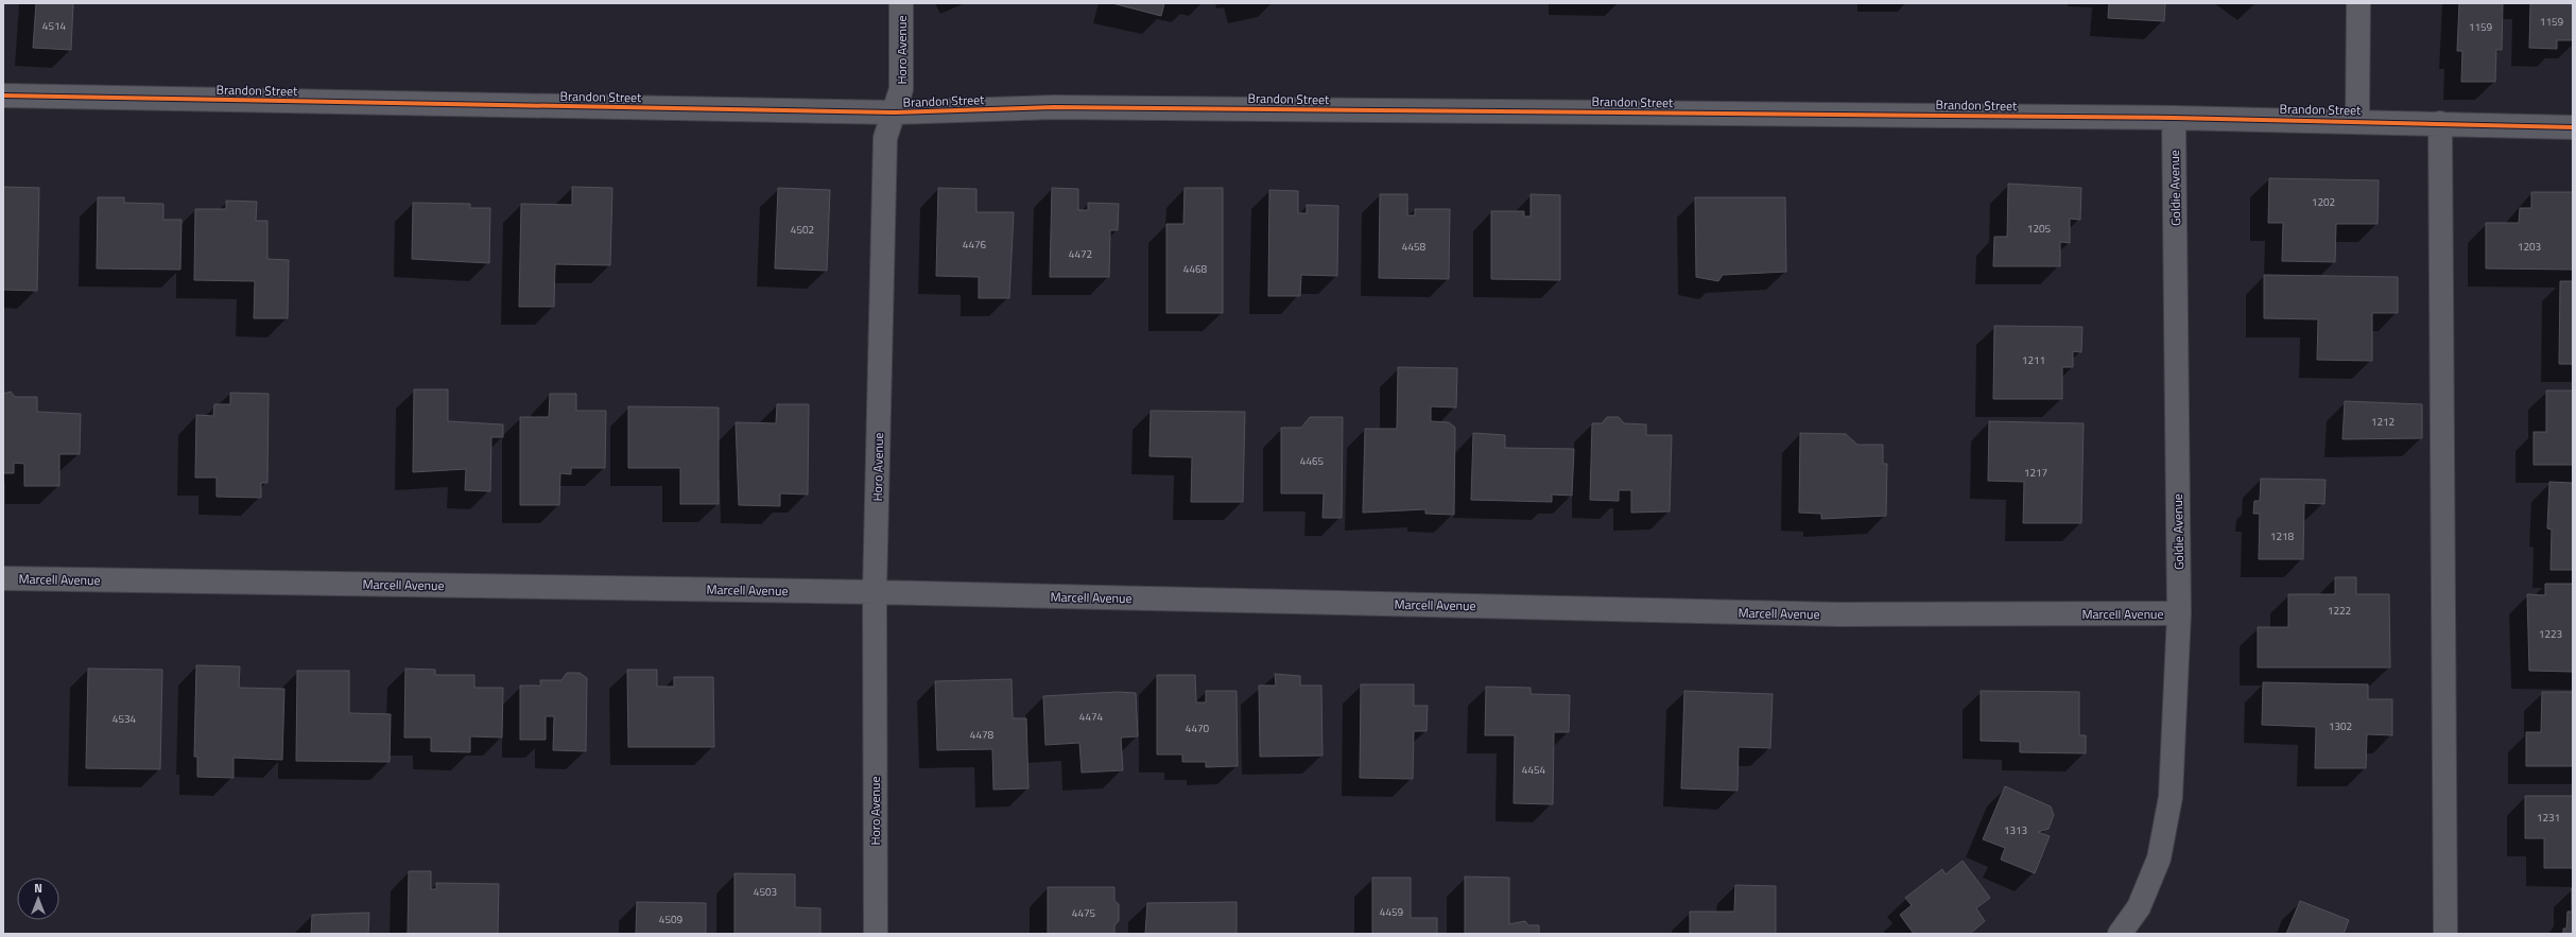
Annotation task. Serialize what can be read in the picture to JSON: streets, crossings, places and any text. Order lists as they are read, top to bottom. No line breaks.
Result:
{"streets":{"street":["Horo Avenue","Brandon Street","Goldie Avenue","Marcell Avenue"]},"crossings":[["Horo Avenue","Brandon Street"],["Horo Avenue","Marcell Avenue"],["Brandon Street","Goldie Avenue"],["Goldie Avenue","Marcell Avenue"]],"house_numbers":["1159","4514","1159","1202","1205","4502","4476","4458","1203","4472","4468","1211","1212","4465","1217","1218","1222","1223","4474","4534","1302","4470","4478","4454","1231","1313","4503","4459","4475","4509"],"north":"top"}
